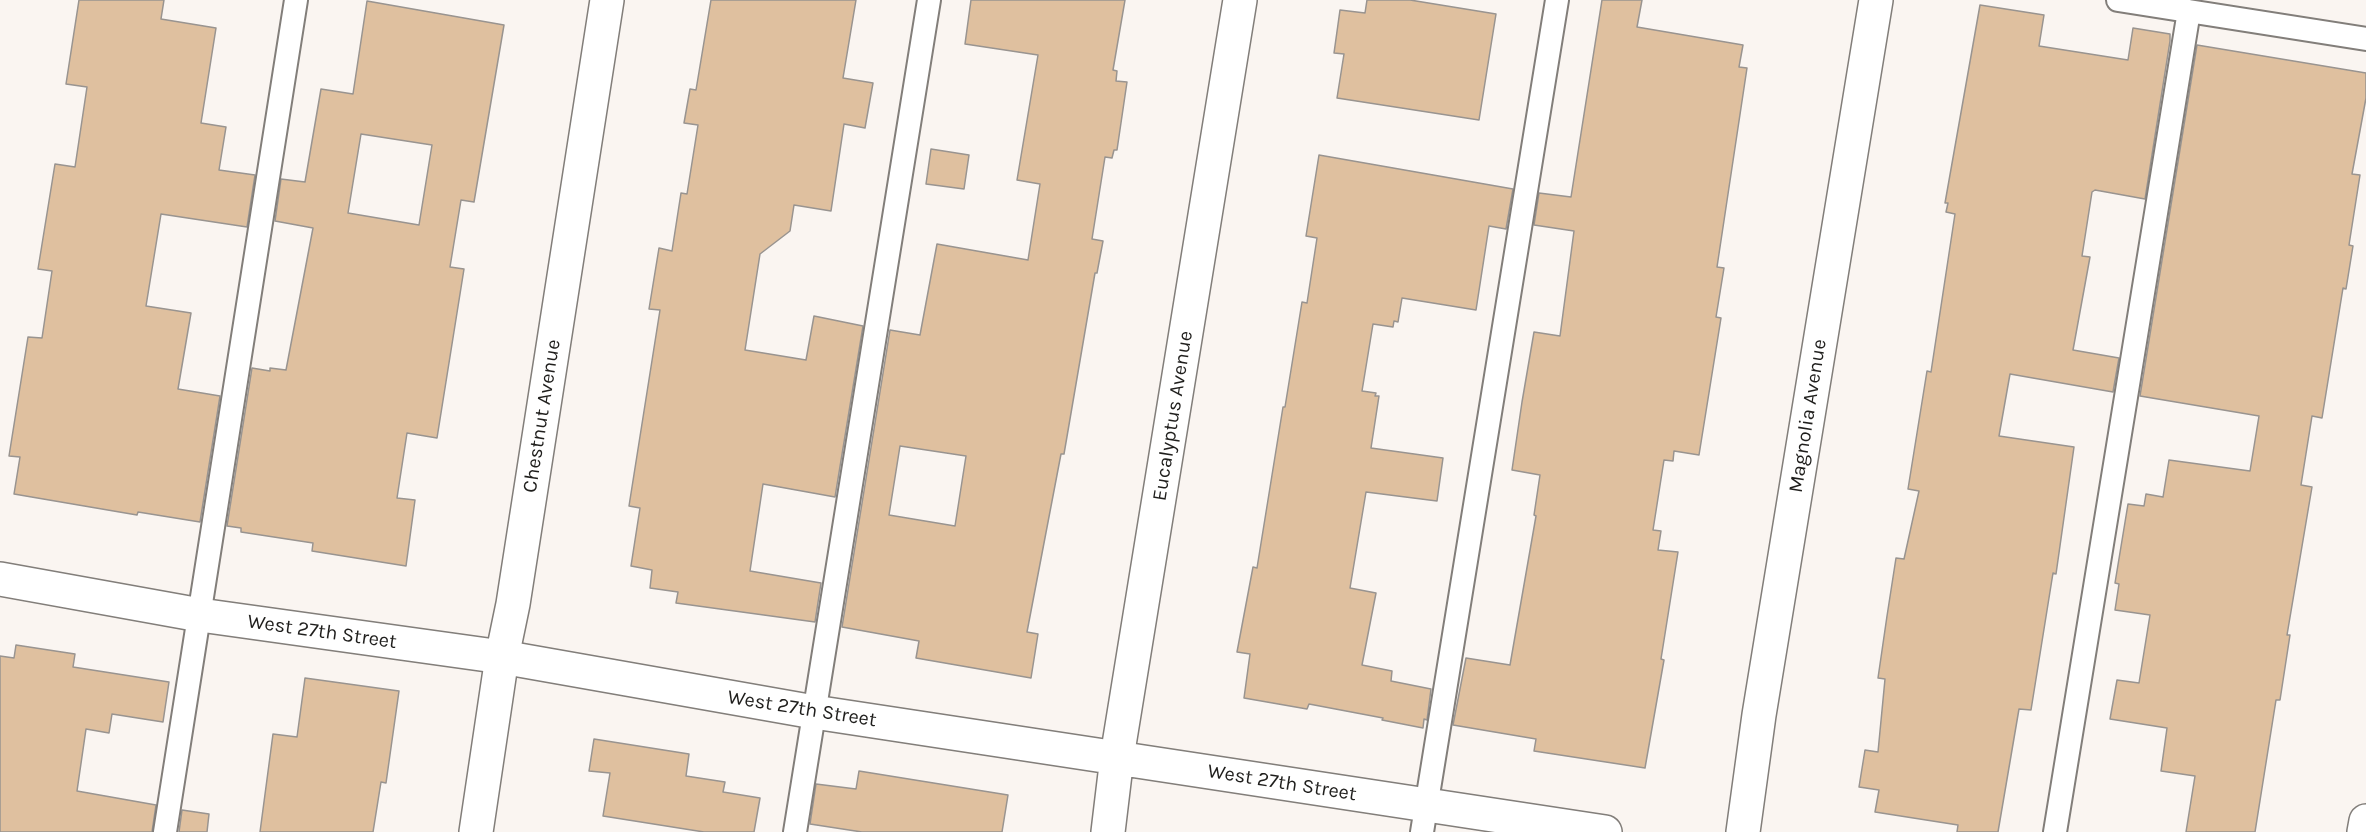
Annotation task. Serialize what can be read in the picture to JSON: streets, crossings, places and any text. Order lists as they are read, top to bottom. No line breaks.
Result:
{"streets":{"street":["Chestnut Avenue","Eucalyptus Avenue","Magnolia Avenue","West 27th Street"]},"crossings":[["Chestnut Avenue","West 27th Street"],["Eucalyptus Avenue","West 27th Street"]]}
